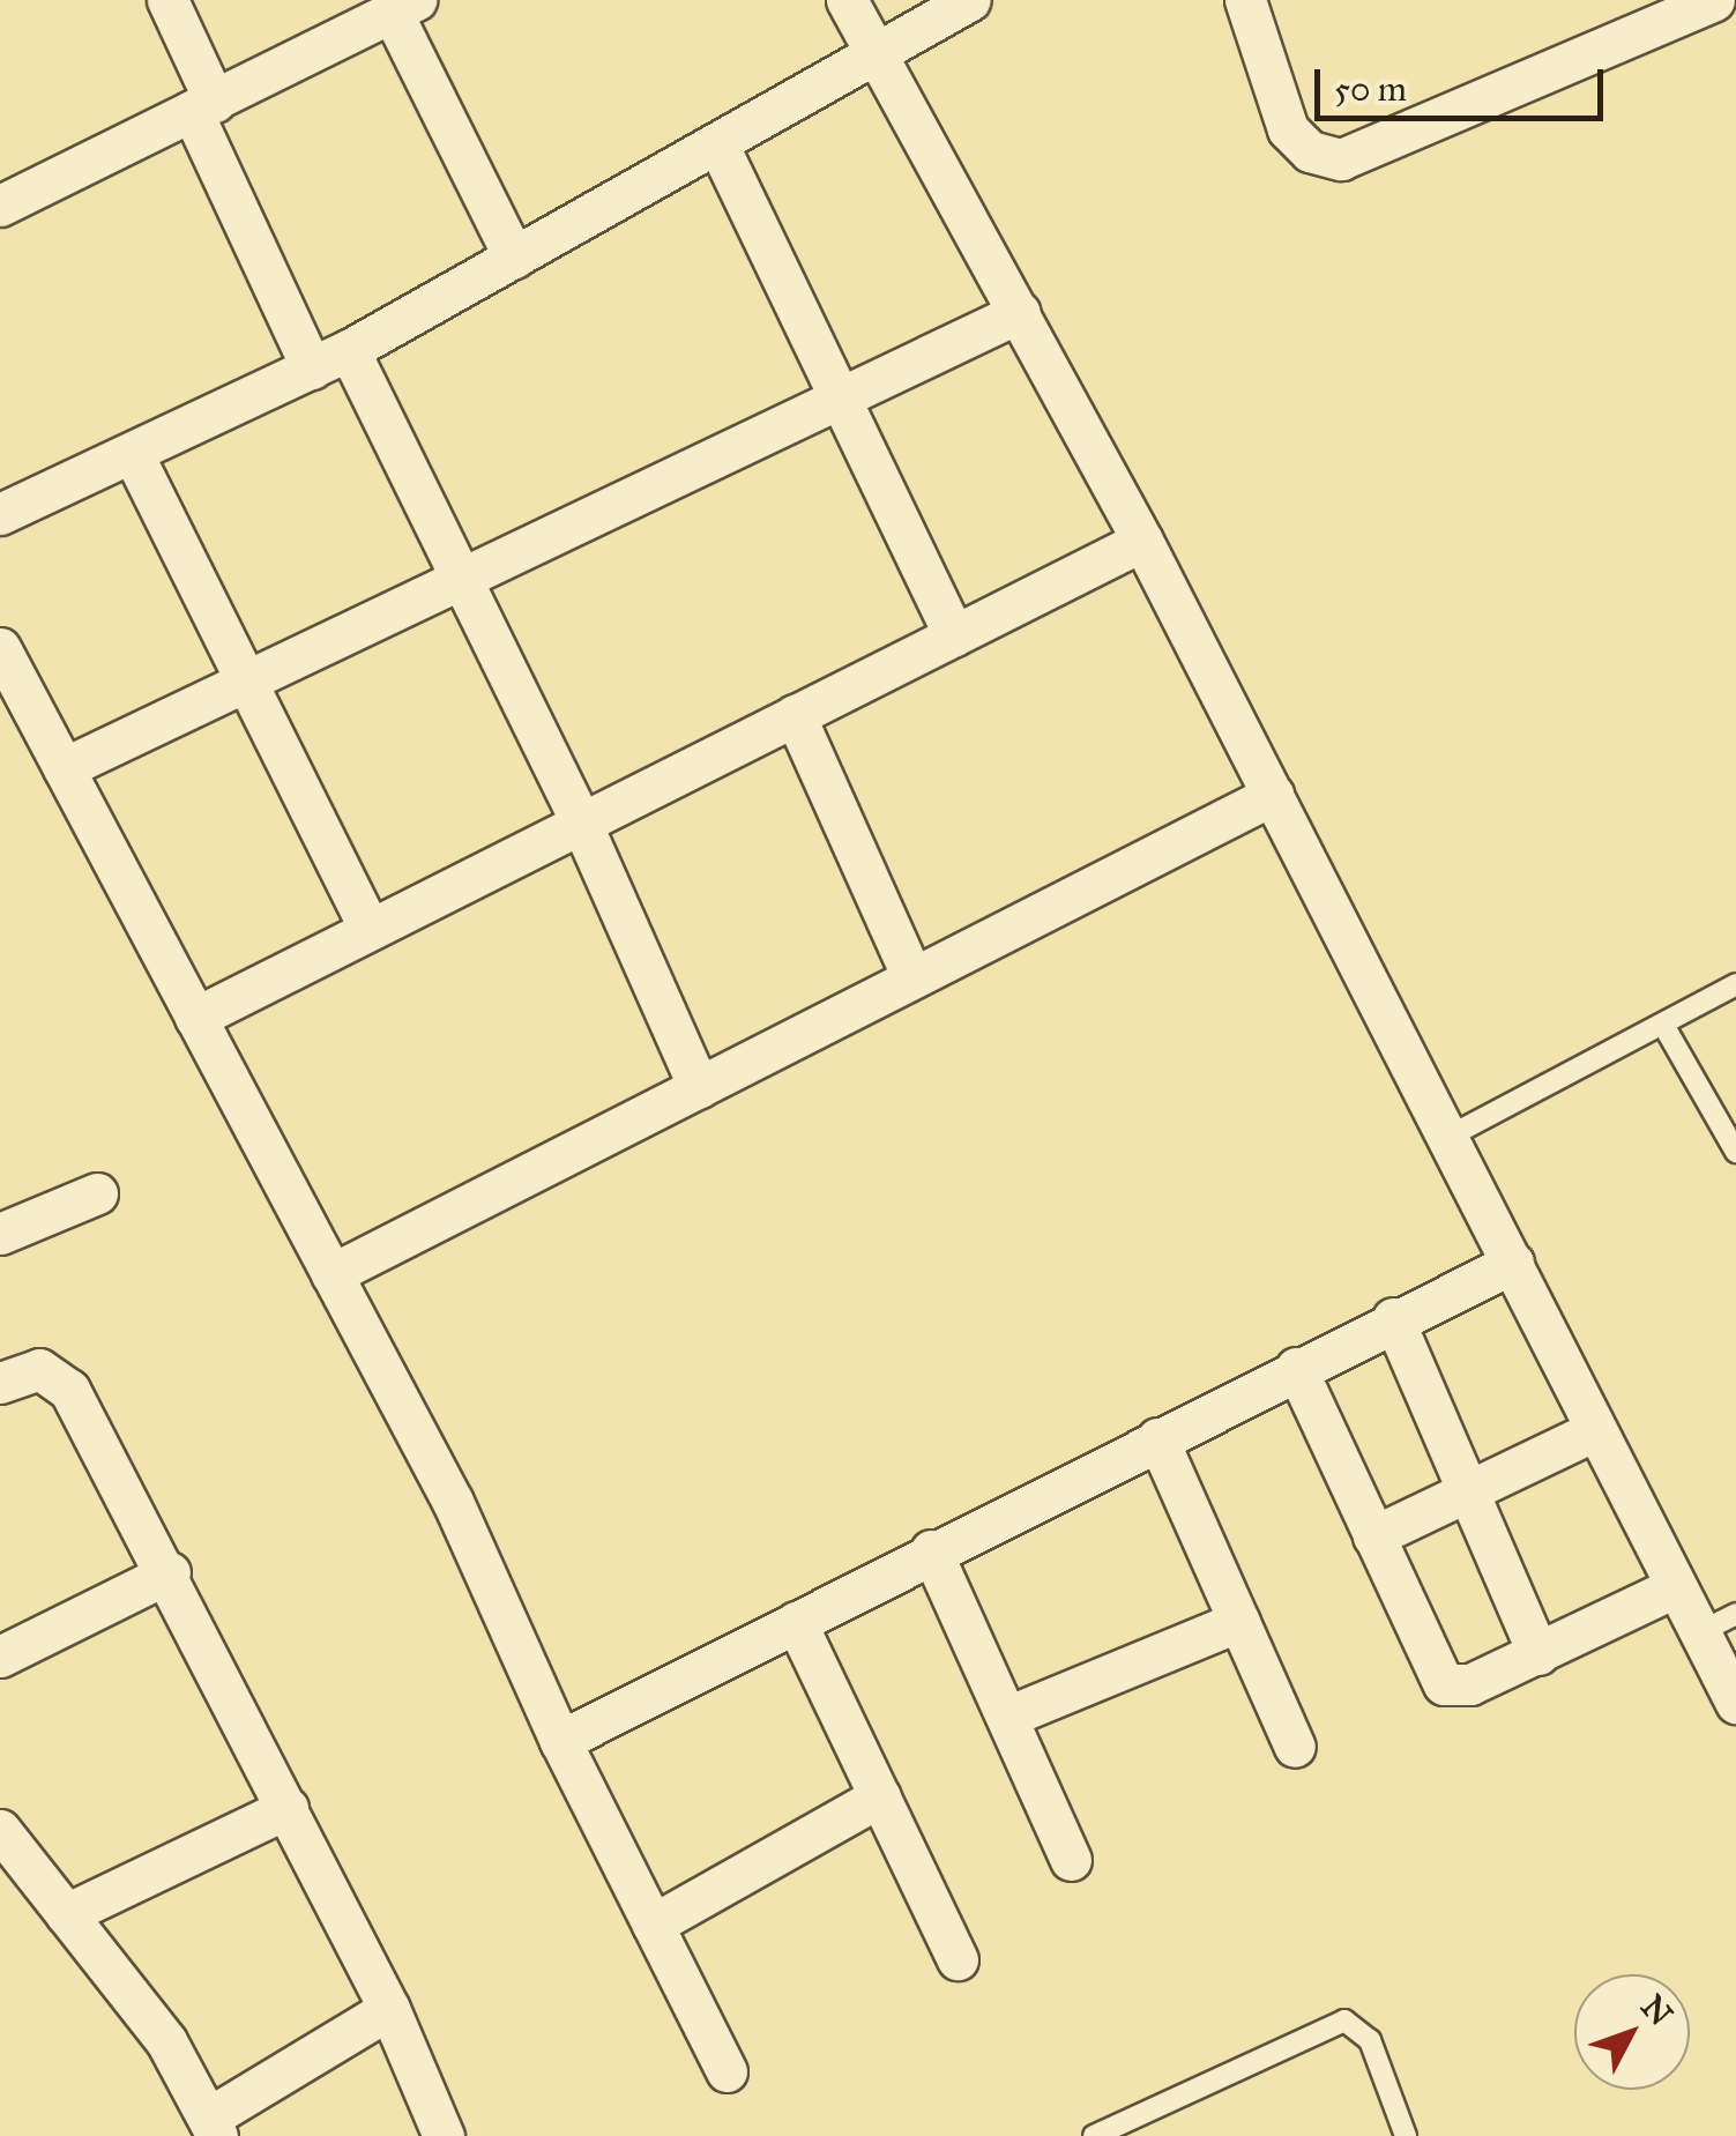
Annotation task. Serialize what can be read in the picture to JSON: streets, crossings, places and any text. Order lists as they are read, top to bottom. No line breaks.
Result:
{"scale_bar":"50 m","north":"top right"}
